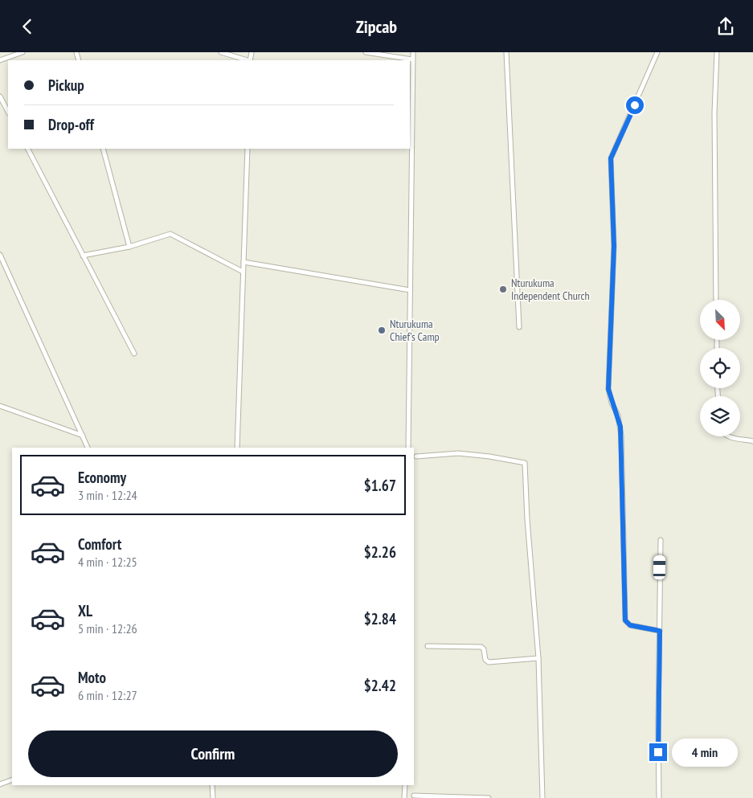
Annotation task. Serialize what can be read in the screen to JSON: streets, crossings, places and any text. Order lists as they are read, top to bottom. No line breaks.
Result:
{"places":["Nturukuma Independent Church","Nturukuma Chief's Camp"],"north":"bottom right","page":{"header":"Zipcab","banner":["Pickup","Drop-off"],"list":[{"name":"Economy","note":"3 min · 12:24","value":"$1.67"},{"name":"Comfort","note":"4 min · 12:25","value":"$2.26"},{"name":"XL","note":"5 min · 12:26","value":"$2.84"},{"name":"Moto","note":"6 min · 12:27","value":"$2.42"}],"buttons":"Confirm","bubble":"4 min"}}
